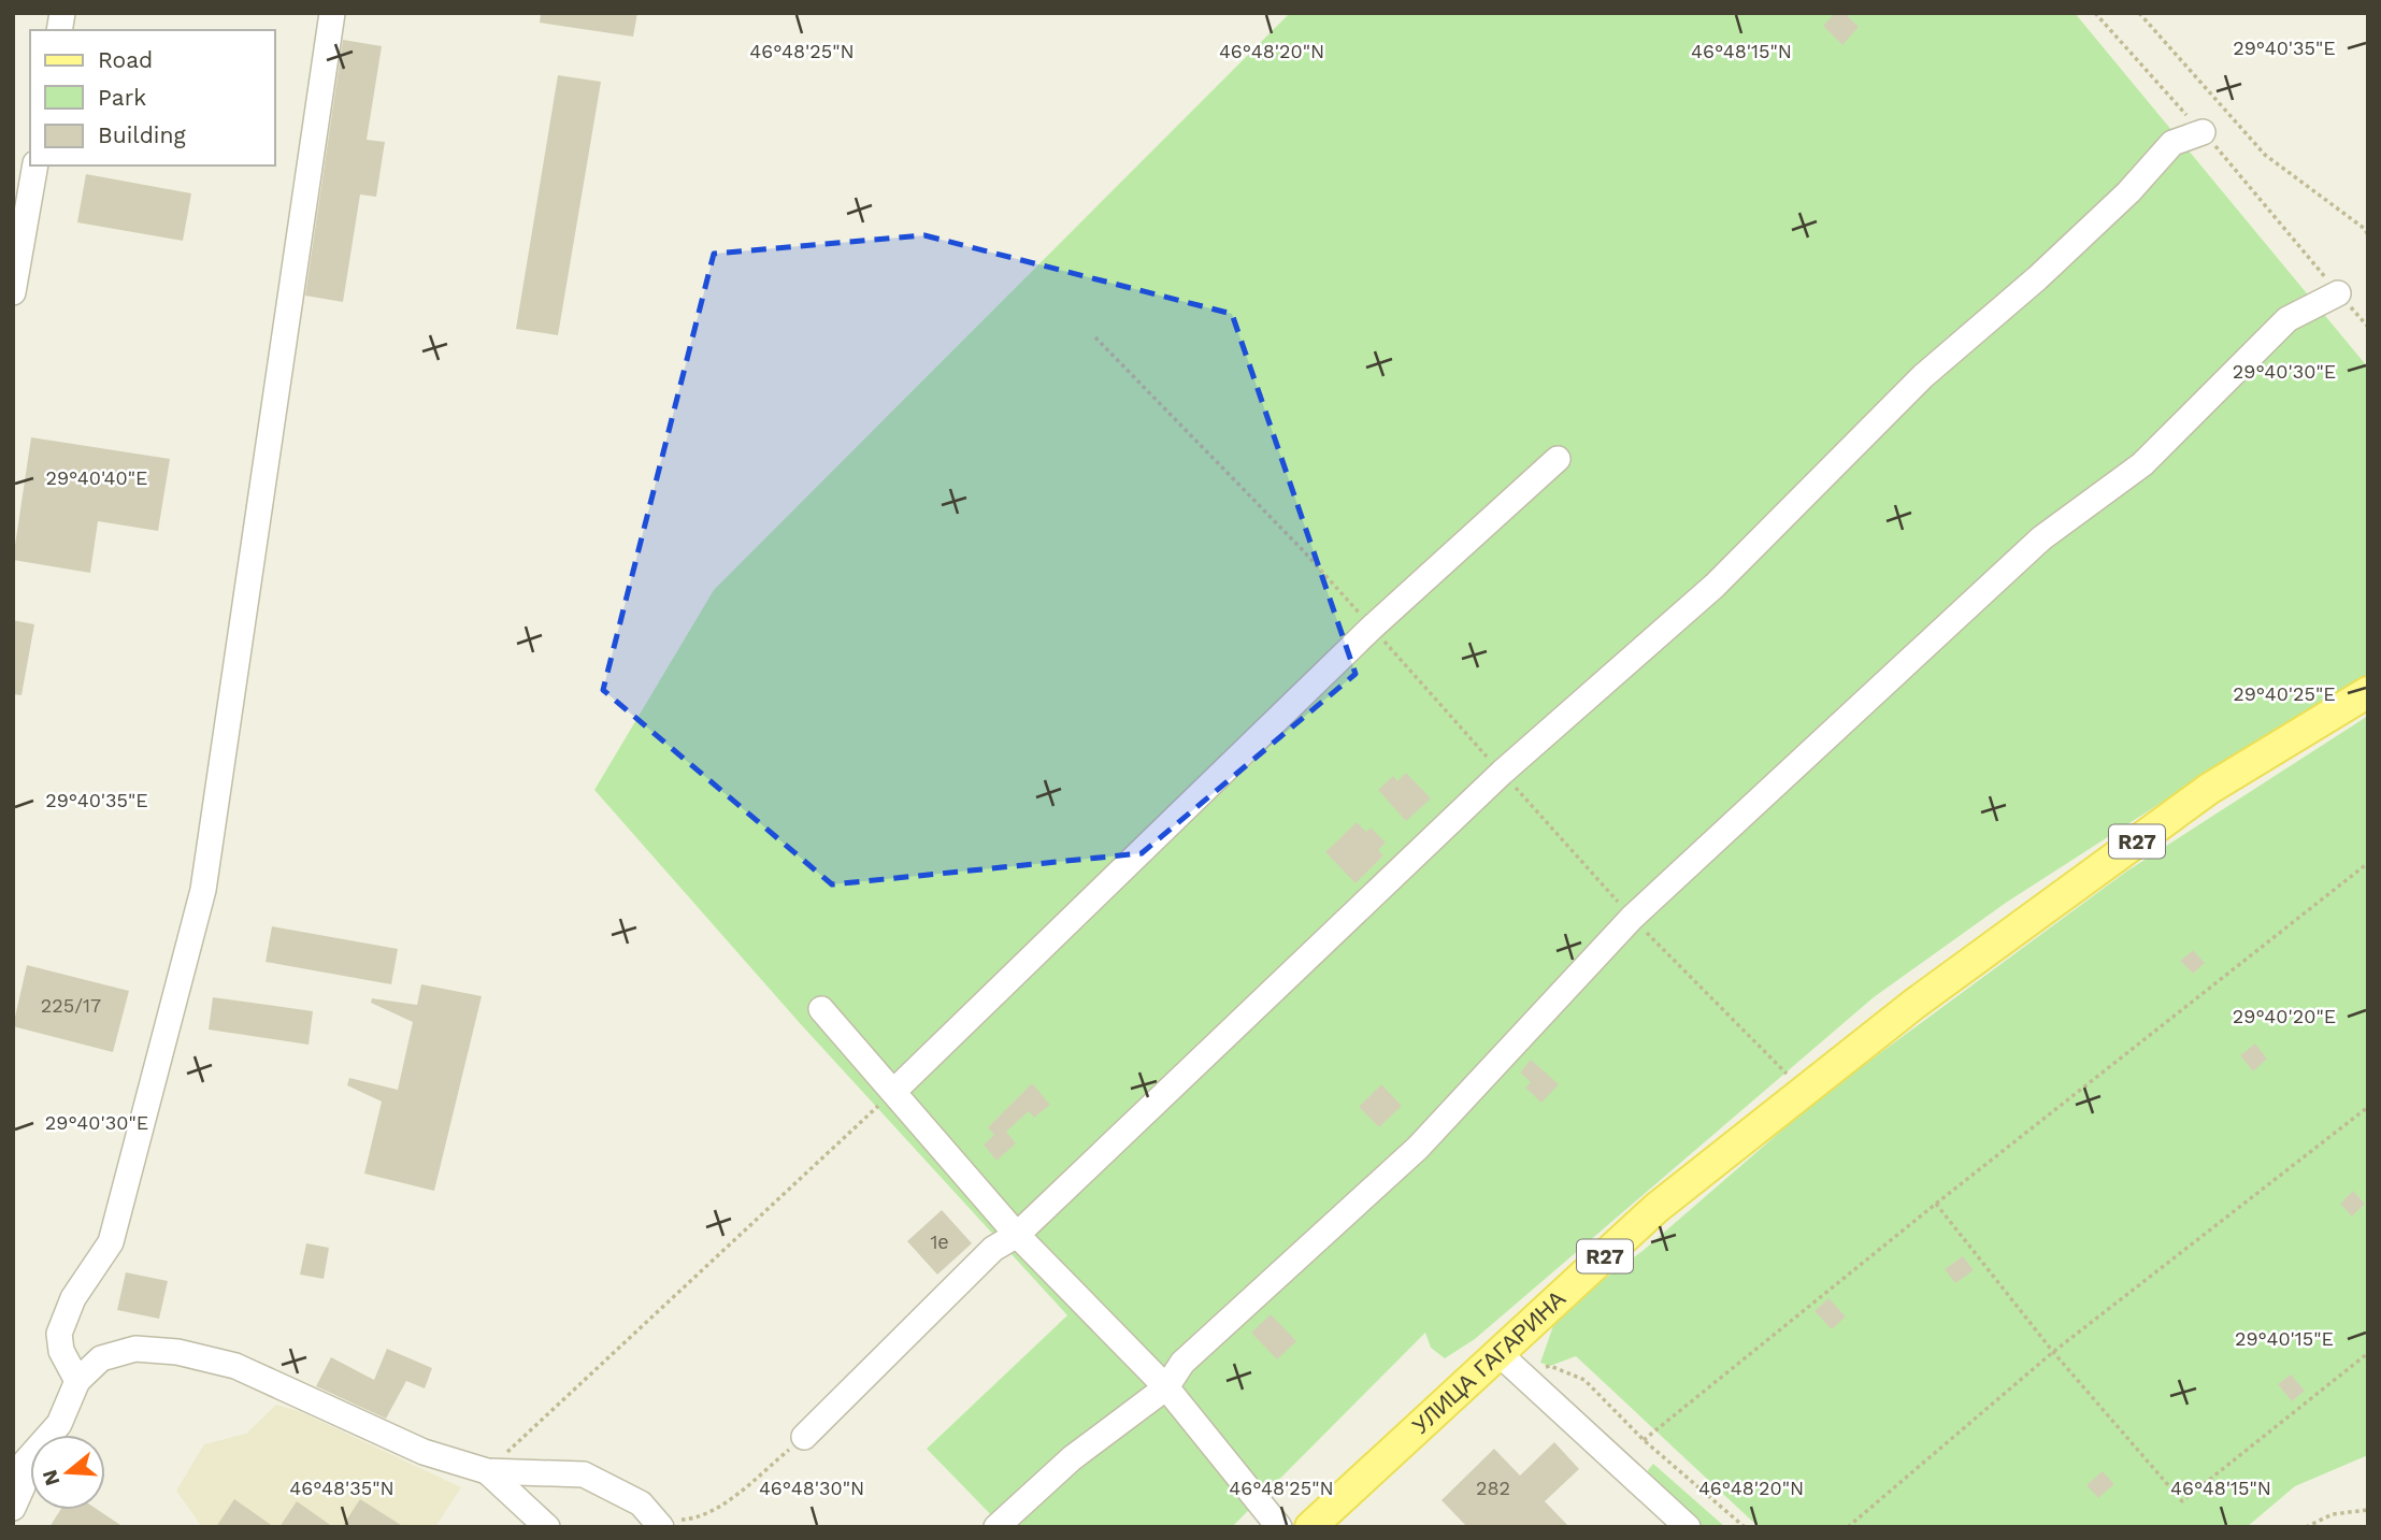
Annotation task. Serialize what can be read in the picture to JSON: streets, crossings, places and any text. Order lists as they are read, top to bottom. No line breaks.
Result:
{"streets":{"main road":["R27","УЛИЦА ГАГАРИНА"]},"house_numbers":["225/17","1е","282"],"legend":["Road","Park","Building"],"north":"left","coordinates":["29°40'35\"E","46°48'25\"N","46°48'20\"N","46°48'15\"N","29°40'30\"E","29°40'40\"E","29°40'25\"E","29°40'20\"E","29°40'15\"E","46°48'35\"N","46°48'30\"N"]}
